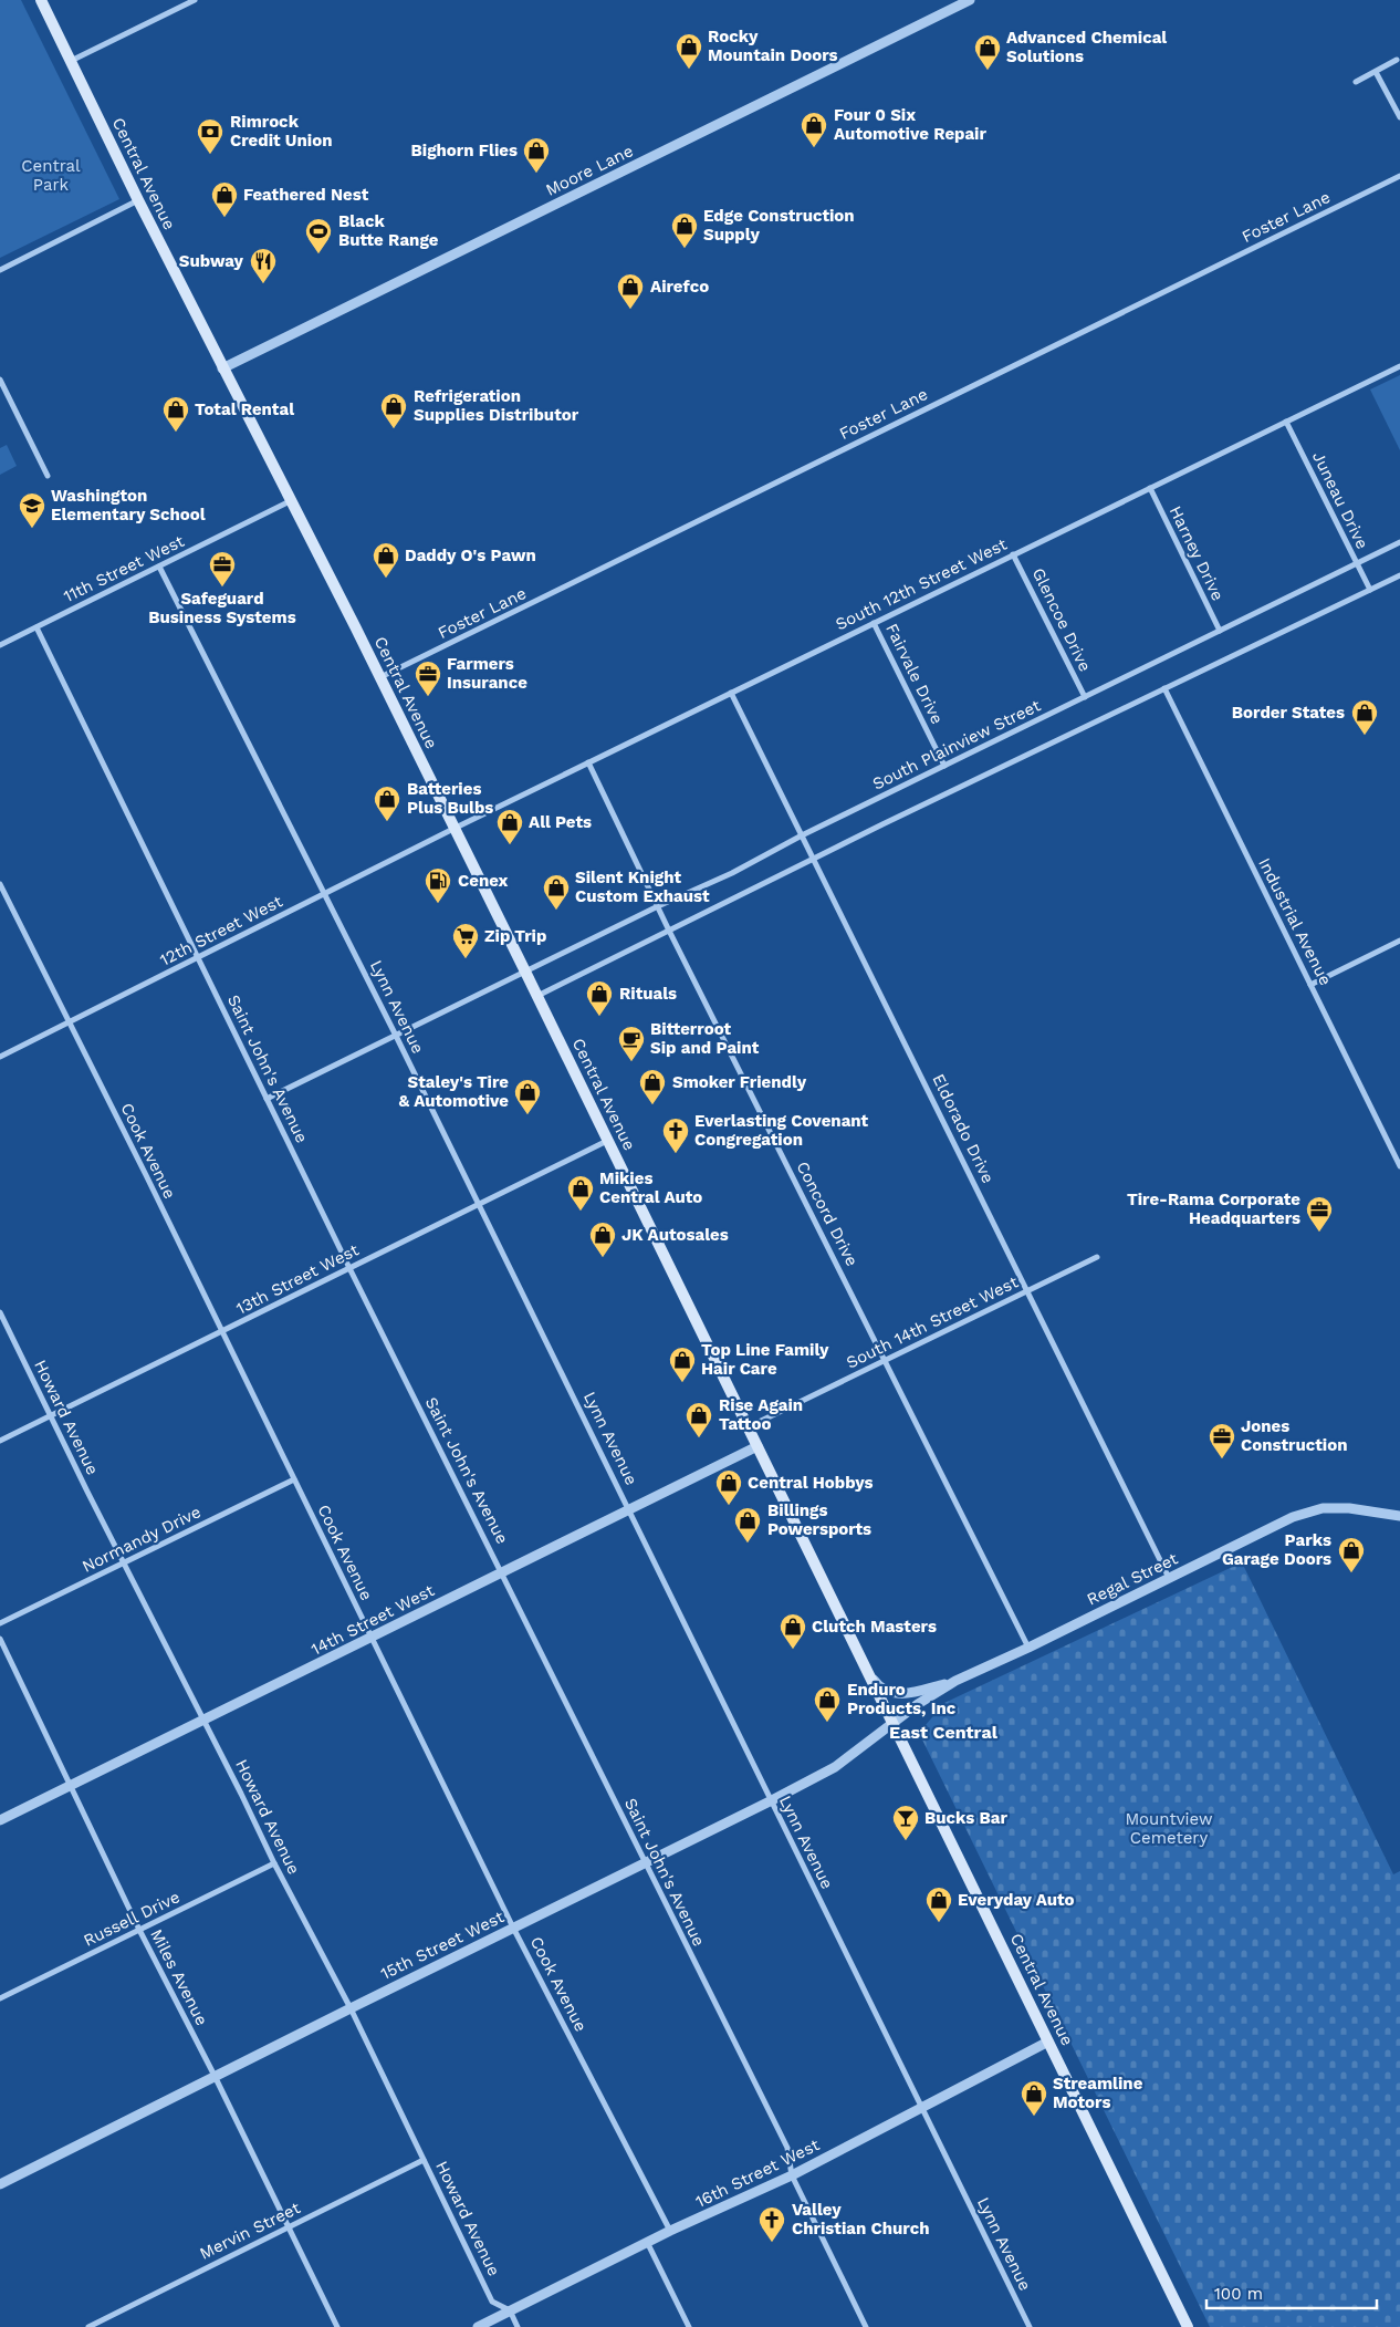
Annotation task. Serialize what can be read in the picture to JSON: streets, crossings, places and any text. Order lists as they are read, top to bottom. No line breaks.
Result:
{"streets":{"main road":["Central Avenue"],"street":["Moore Lane","Foster Lane","Juneau Drive","Harney Drive","11th Street West","South 12th Street West","Glencoe Drive","Fairvale Drive","South Plainview Street","Industrial Avenue","12th Street West","Lynn Avenue","Saint John's Avenue","Eldorado Drive","Cook Avenue","Concord Drive","13th Street West","South 14th Street West","Howard Avenue","Normandy Drive","Regal Street","14th Street West","Russell Drive","15th Street West","Miles Avenue","16th Street West","Mervin Street"]},"crossings":[["Moore Lane","Central Avenue"],["Central Avenue","Foster Lane"],["Central Avenue","11th Street West"],["Central Avenue","South 12th Street West"],["Central Avenue","South Plainview Street"],["Central Avenue","12th Street West"],["Central Avenue","13th Street West"],["Central Avenue","South 14th Street West"],["Central Avenue","Regal Street"],["Central Avenue","14th Street West"],["Central Avenue","15th Street West"],["Central Avenue","16th Street West"],["Juneau Drive","South 12th Street West"],["Juneau Drive","South Plainview Street"],["Harney Drive","South 12th Street West"],["Harney Drive","South Plainview Street"],["11th Street West","Lynn Avenue"],["11th Street West","Saint John's Avenue"],["South 12th Street West","Glencoe Drive"],["South 12th Street West","Fairvale Drive"],["South 12th Street West","12th Street West"],["South 12th Street West","Eldorado Drive"],["South 12th Street West","Concord Drive"],["Glencoe Drive","South Plainview Street"],["Fairvale Drive","South Plainview Street"],["South Plainview Street","Lynn Avenue"],["South Plainview Street","Saint John's Avenue"],["South Plainview Street","Eldorado Drive"],["South Plainview Street","Concord Drive"],["12th Street West","Lynn Avenue"],["12th Street West","Saint John's Avenue"],["12th Street West","Cook Avenue"],["Lynn Avenue","13th Street West"],["Lynn Avenue","14th Street West"],["Lynn Avenue","15th Street West"],["Lynn Avenue","16th Street West"],["Saint John's Avenue","13th Street West"],["Saint John's Avenue","14th Street West"],["Saint John's Avenue","15th Street West"],["Saint John's Avenue","16th Street West"],["Eldorado Drive","South 14th Street West"],["Eldorado Drive","Regal Street"],["Cook Avenue","13th Street West"],["Cook Avenue","Normandy Drive"],["Cook Avenue","14th Street West"],["Cook Avenue","15th Street West"],["Cook Avenue","16th Street West"],["Concord Drive","South 14th Street West"],["Concord Drive","Regal Street"],["13th Street West","Howard Avenue"],["Howard Avenue","Normandy Drive"],["Howard Avenue","14th Street West"],["Howard Avenue","Russell Drive"],["Howard Avenue","15th Street West"],["Howard Avenue","16th Street West"],["Howard Avenue","Mervin Street"],["Regal Street","15th Street West"],["14th Street West","Miles Avenue"],["Russell Drive","Miles Avenue"],["15th Street West","Miles Avenue"],["Miles Avenue","Mervin Street"]],"districts":["East Central"],"parks":["Central Park","Mountview Cemetery"],"places":{"shop":["Rocky Mountain Doors","Advanced Chemical Solutions","Four 0 Six Automotive Repair","Bighorn Flies","Feathered Nest","Edge Construction Supply","Airefco","Refrigeration Supplies Distributor","Total Rental","Daddy O's Pawn","Border States","Batteries Plus Bulbs","All Pets","Silent Knight Custom Exhaust","Rituals","Smoker Friendly","Staley's Tire & Automotive","Mikies Central Auto","JK Autosales","Top Line Family Hair Care","Rise Again Tattoo","Central Hobbys","Billings Powersports","Parks Garage Doors","Clutch Masters","Enduro Products, Inc","Everyday Auto","Streamline Motors"],"bank":["Rimrock Credit Union"],"sports":["Black Butte Range"],"restaurant":["Subway"],"school or university":["Washington Elementary School"],"office":["Safeguard Business Systems","Farmers Insurance","Tire-Rama Corporate Headquarters","Jones Construction"],"fuel station":["Cenex"],"supermarket":["Zip Trip"],"cafe":["Bitterroot Sip and Paint"],"church":["Everlasting Covenant Congregation","Valley Christian Church"],"bar":["Bucks Bar"]},"scale_bar":"100 m"}
